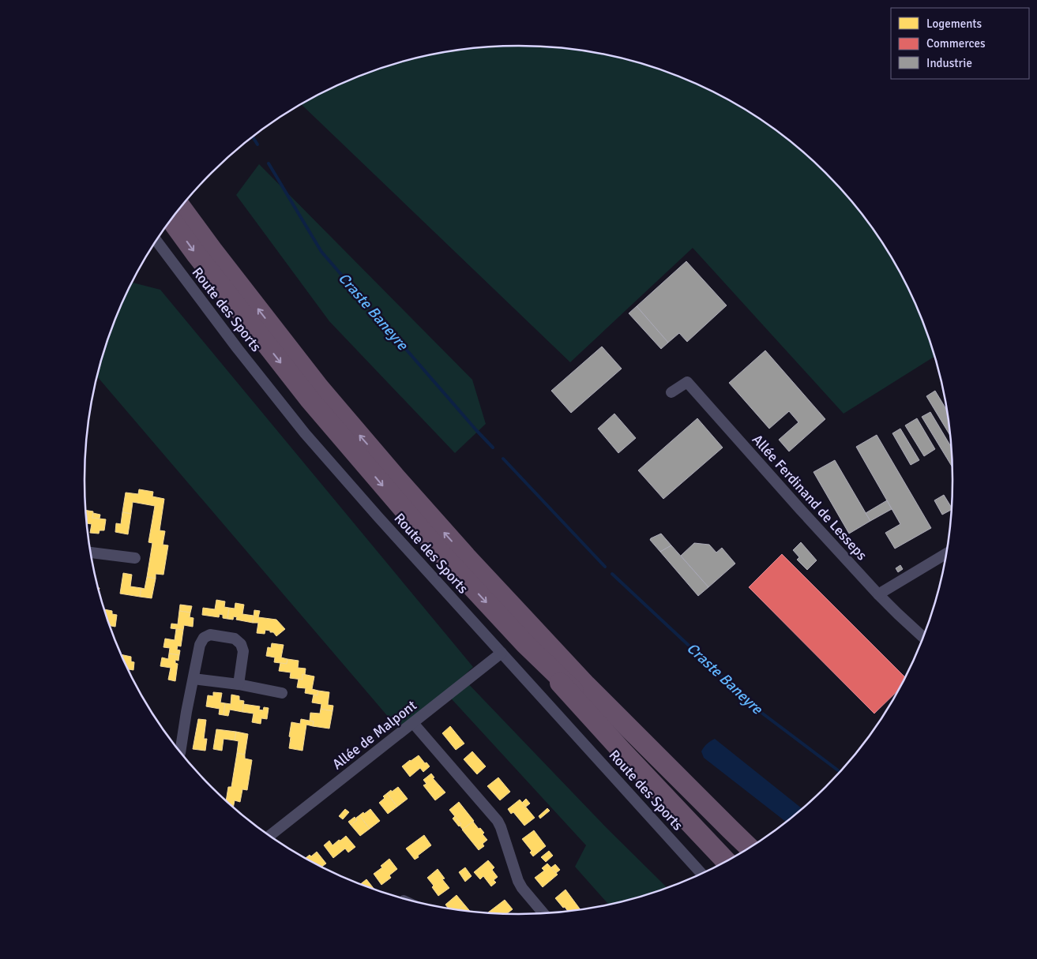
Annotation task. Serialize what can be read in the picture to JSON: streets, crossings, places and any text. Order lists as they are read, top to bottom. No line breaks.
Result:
{"streets":{"street":["Route des Sports","Allée Ferdinand de Lesseps","Allée de Malpont"]},"crossings":[["Route des Sports","Allée de Malpont"]],"water":["Craste Baneyre"],"legend":["Logements","Commerces","Industrie"]}
